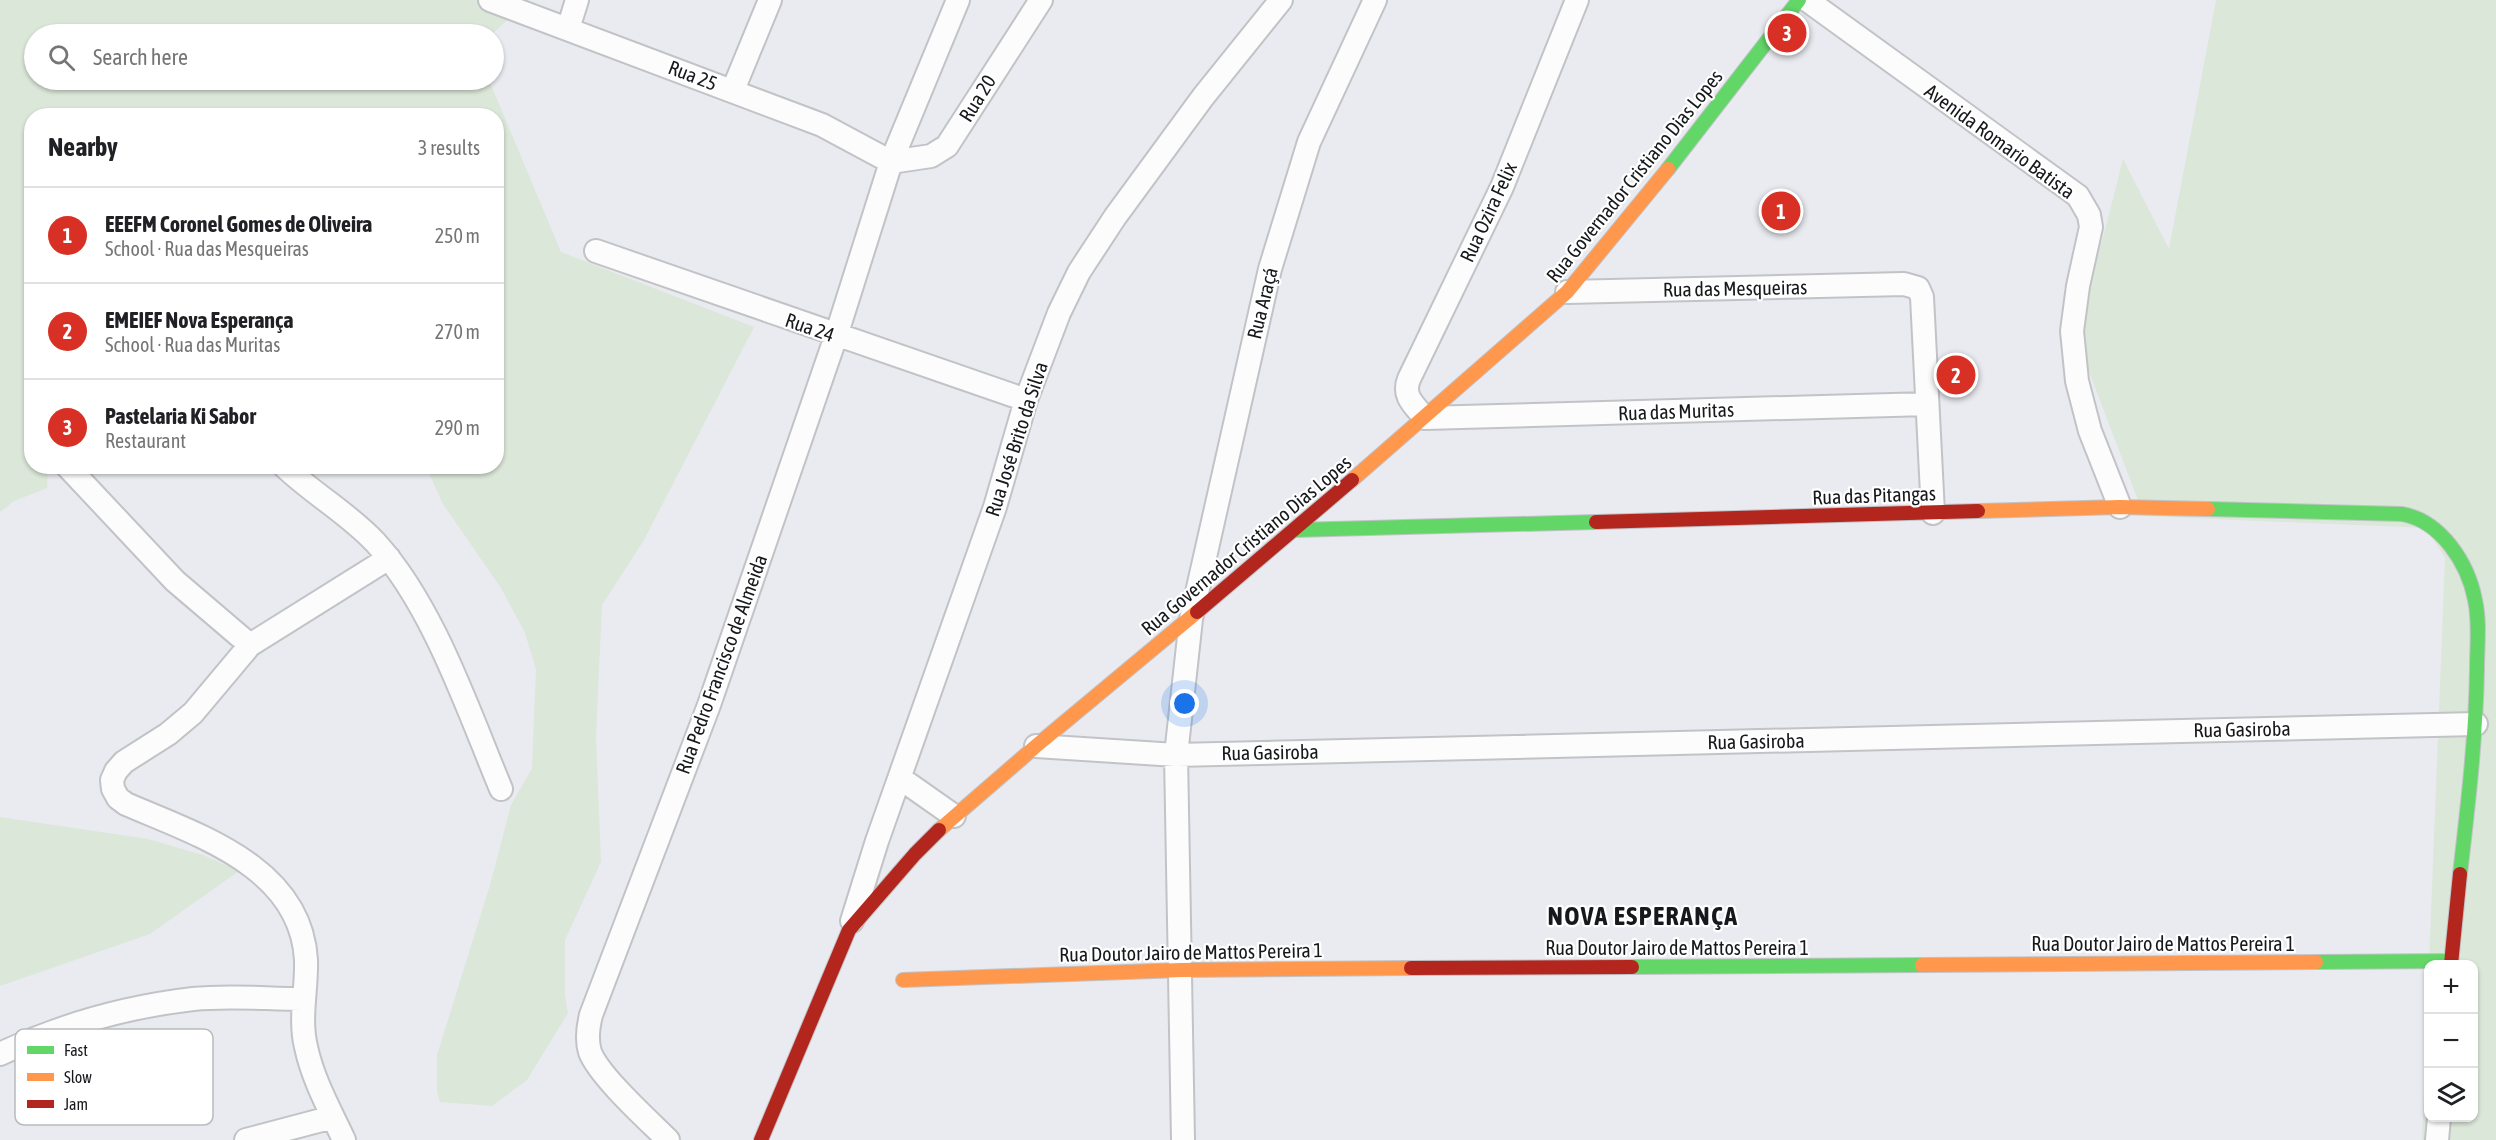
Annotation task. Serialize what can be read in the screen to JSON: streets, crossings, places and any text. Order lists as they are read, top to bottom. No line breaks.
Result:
{"streets":{"street":["Rua 25","Rua 20","Avenida Romario Batista","Rua Governador Cristiano Dias Lopes","Rua Ozira Felix","Rua das Mesqueiras","Rua Araçá","Rua 24","Rua das Muritas","Rua José Brito da Silva","Rua das Pitangas","Rua Pedro Francisco de Almeida","Rua Gasiroba","Rua Doutor Jairo de Mattos Pereira 1"]},"crossings":[["Rua 25","Rua 20"],["Rua 25","Rua Pedro Francisco de Almeida"],["Rua 20","Rua Pedro Francisco de Almeida"],["Avenida Romario Batista","Rua das Pitangas"],["Rua Governador Cristiano Dias Lopes","Rua Ozira Felix"],["Rua Governador Cristiano Dias Lopes","Rua das Mesqueiras"],["Rua Governador Cristiano Dias Lopes","Rua Araçá"],["Rua Governador Cristiano Dias Lopes","Rua das Muritas"],["Rua Governador Cristiano Dias Lopes","Rua José Brito da Silva"],["Rua Governador Cristiano Dias Lopes","Rua das Pitangas"],["Rua Governador Cristiano Dias Lopes","Rua Gasiroba"],["Rua Ozira Felix","Rua das Muritas"],["Rua das Mesqueiras","Rua das Muritas"],["Rua Araçá","Rua Gasiroba"],["Rua Araçá","Rua Doutor Jairo de Mattos Pereira 1"],["Rua 24","Rua José Brito da Silva"],["Rua 24","Rua Pedro Francisco de Almeida"],["Rua das Pitangas","Rua Gasiroba"]],"districts":["NOVA ESPERANÇA"],"legend":["Fast","Slow","Jam"],"page":{"pins":["3","1","2"],"search":"Search here","heading":["Nearby","3 results"],"list":[{"mark":"1","name":"EEEFM Coronel Gomes de Oliveira","note":"School · Rua das Mesqueiras","value":"250 m"},{"mark":"2","name":"EMEIEF Nova Esperança","note":"School · Rua das Muritas","value":"270 m"},{"mark":"3","name":"Pastelaria Ki Sabor","note":"Restaurant","value":"290 m"}],"map_buttons":["+","−"]}}
